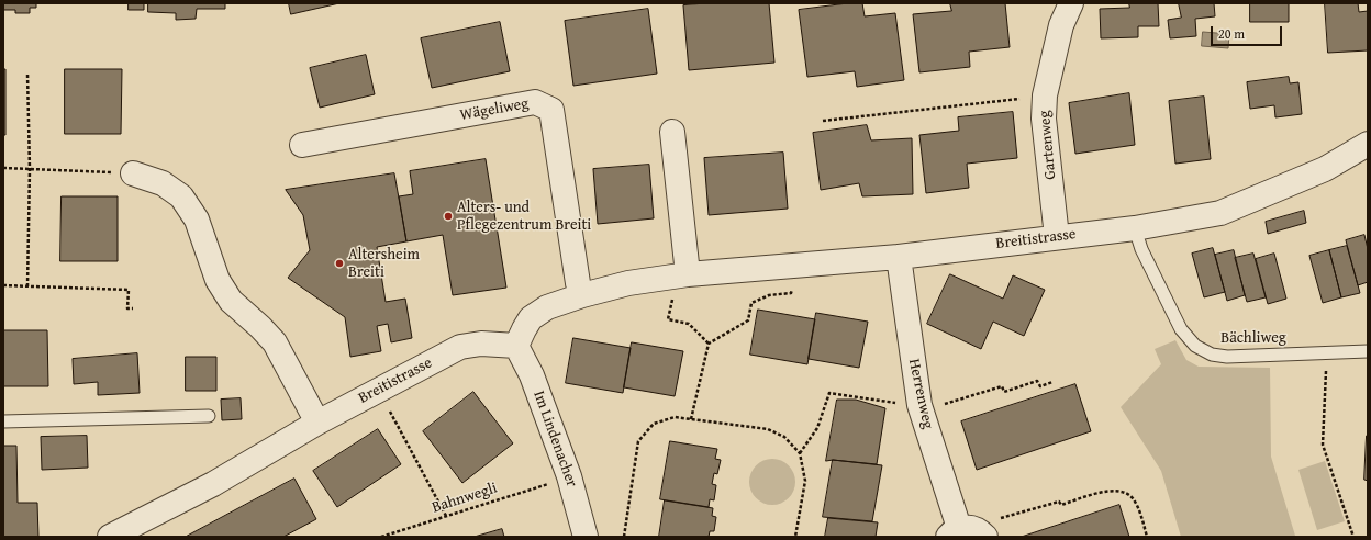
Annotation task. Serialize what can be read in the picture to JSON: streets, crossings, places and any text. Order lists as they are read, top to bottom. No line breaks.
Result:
{"streets":{"street":["Wägeliweg","Gartenweg","Breitistrasse","Herrenweg","Im Lindenacher"],"lane":["Bächliweg"],"path":["Bahnwegli"]},"crossings":[["Wägeliweg","Breitistrasse"],["Gartenweg","Breitistrasse"],["Breitistrasse","Bächliweg"],["Breitistrasse","Herrenweg"],["Breitistrasse","Im Lindenacher"]],"places":["Alters- und Pflegezentrum Breiti","Altersheim Breiti"],"scale_bar":"20 m"}
